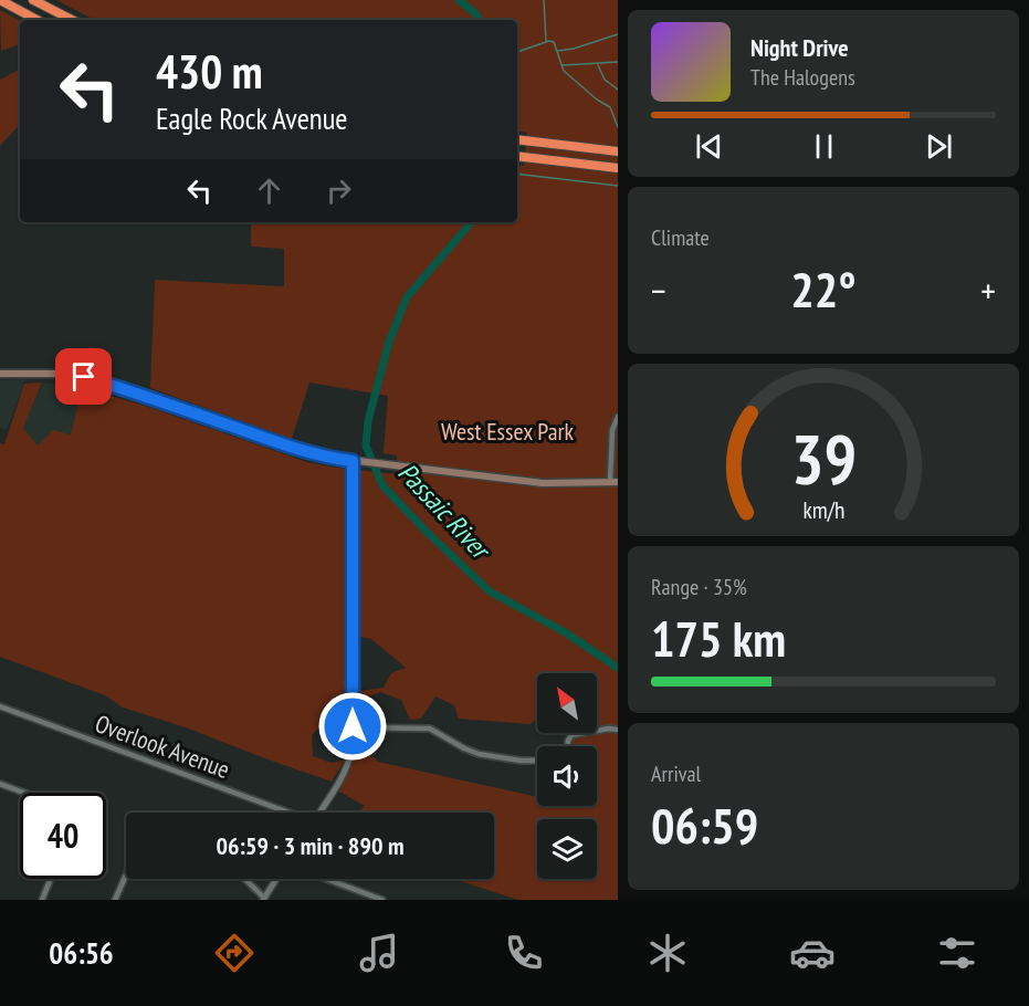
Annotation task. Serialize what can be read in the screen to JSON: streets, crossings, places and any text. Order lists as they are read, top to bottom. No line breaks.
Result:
{"streets":{"street":["Overlook Avenue"]},"water":["Passaic River"],"parks":["West Essex Park"],"north":"top left","page":{"turn":["430 m","Eagle Rock Avenue"],"song":["Night Drive","The Halogens"],"tile":["Climate",["Range · 35%","175 km"],["Arrival","06:59"]],"heat":["−","22°","+"],"limit":"40","trip":"06:59 · 3 min · 890 m","tabs":"06:56","gauge":["39","km/h"]}}
